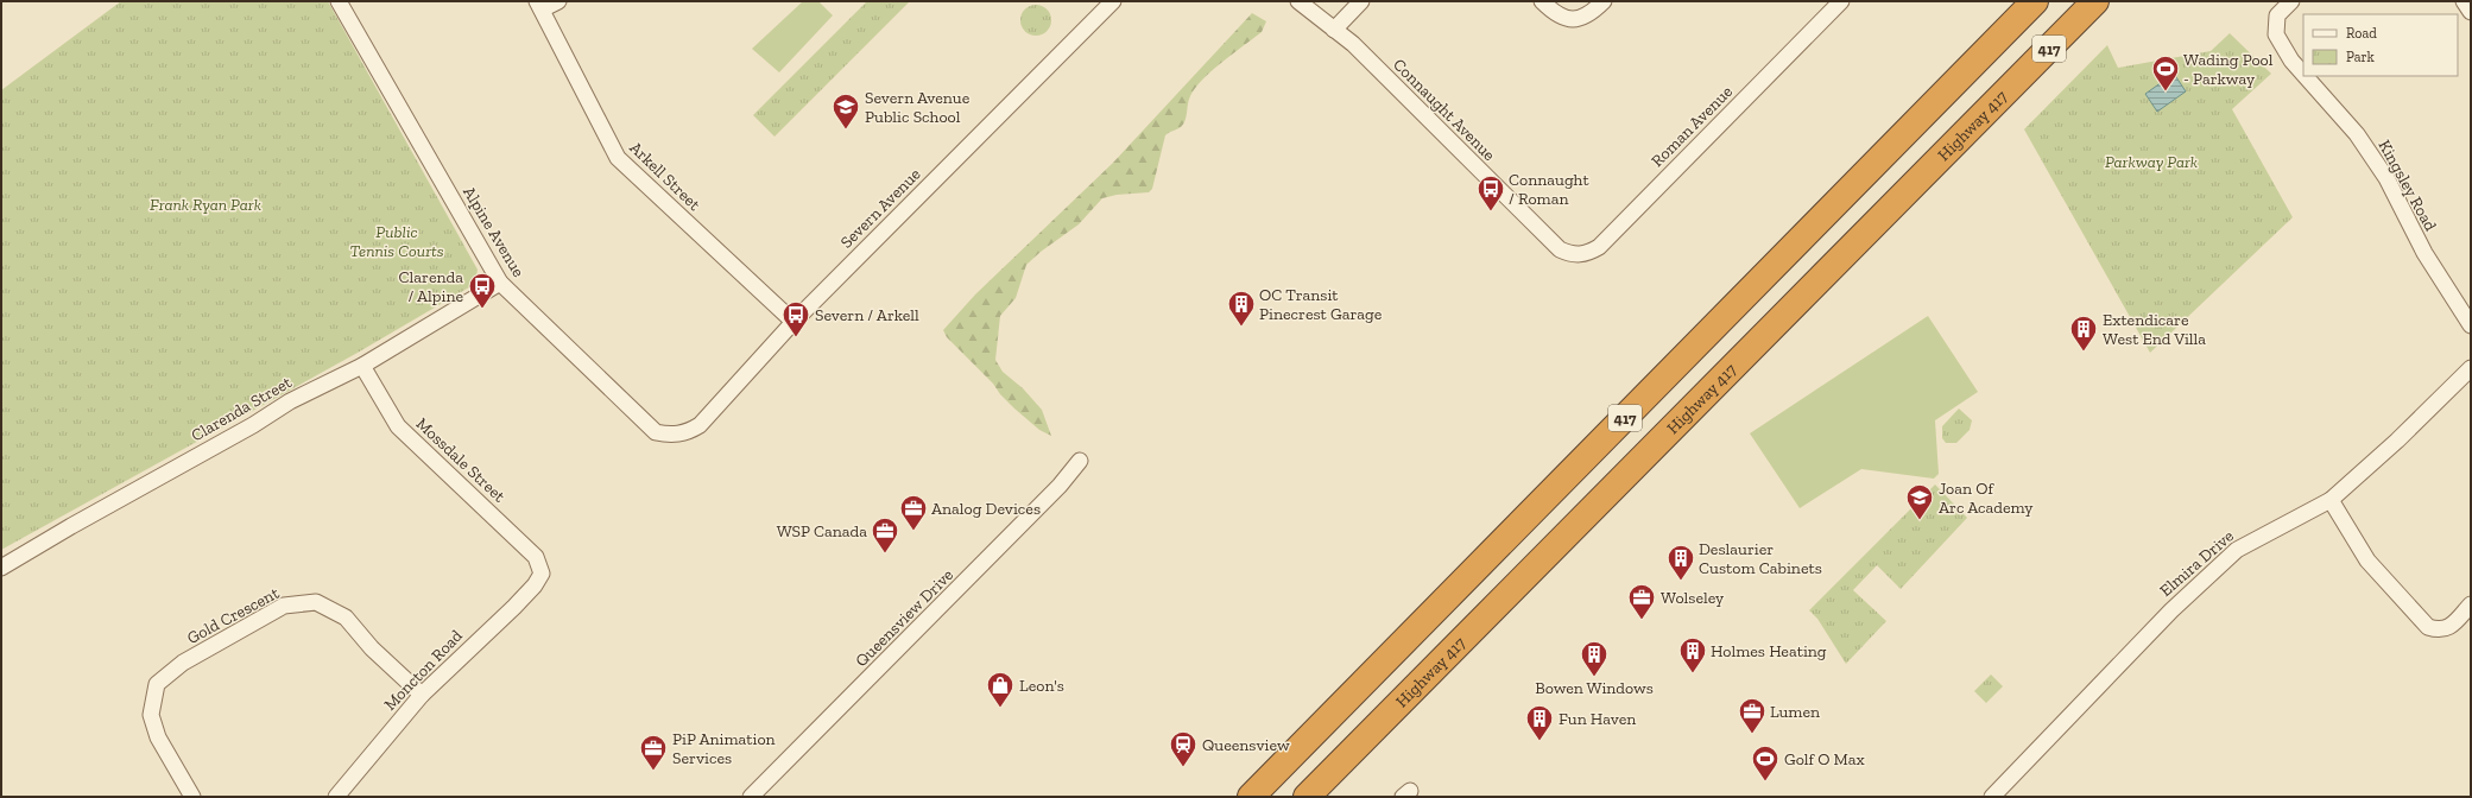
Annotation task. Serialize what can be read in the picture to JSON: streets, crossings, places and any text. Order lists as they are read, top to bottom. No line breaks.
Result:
{"streets":{"highway":["417","Highway 417"],"street":["Connaught Avenue","Roman Avenue","Arkell Street","Kingsley Road","Severn Avenue","Alpine Avenue","Clarenda Street","Mossdale Street","Elmira Drive","Gold Crescent","Queensview Drive","Moncton Road"]},"crossings":[["Connaught Avenue","Roman Avenue"],["Arkell Street","Severn Avenue"],["Severn Avenue","Alpine Avenue"],["Alpine Avenue","Clarenda Street"],["Clarenda Street","Mossdale Street"],["Mossdale Street","Moncton Road"],["Gold Crescent","Moncton Road"]],"parks":["Parkway Park","Frank Ryan Park","Public Tennis Courts"],"places":{"sports":["Wading Pool - Parkway","Golf O Max"],"school or university":["Severn Avenue Public School","Joan Of Arc Academy"],"bus stop":["Connaught / Roman","Clarenda / Alpine","Severn / Arkell"],"building":["OC Transit Pinecrest Garage","Extendicare West End Villa","Deslaurier Custom Cabinets","Holmes Heating","Bowen Windows","Fun Haven"],"office":["Analog Devices","WSP Canada","Wolseley","Lumen","PiP Animation Services"],"shop":["Leon's"],"station":["Queensview"]},"legend":["Road","Park"]}
